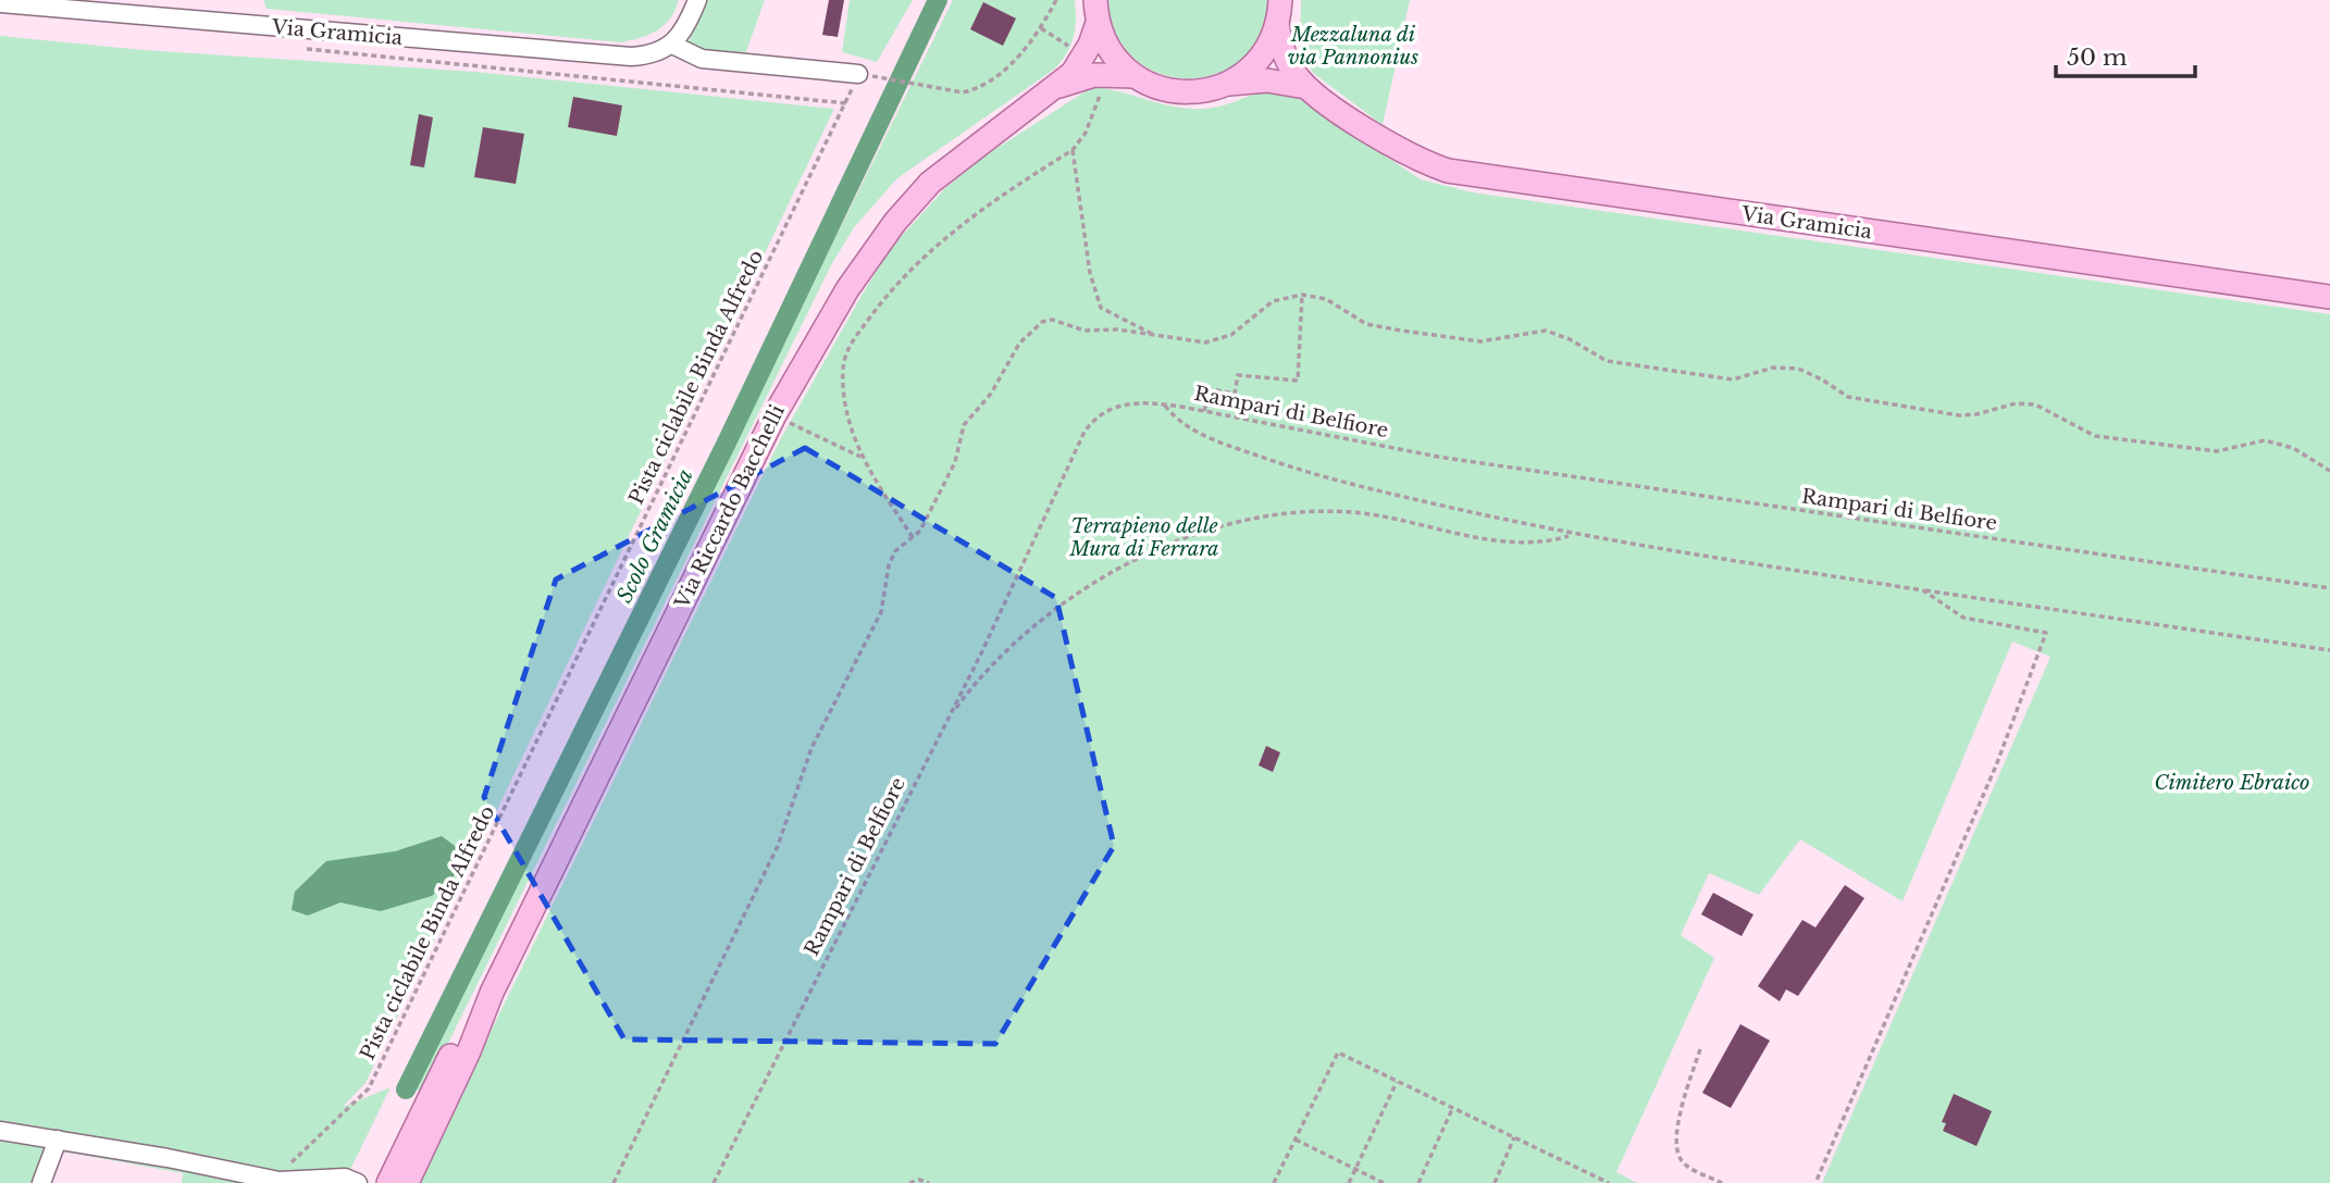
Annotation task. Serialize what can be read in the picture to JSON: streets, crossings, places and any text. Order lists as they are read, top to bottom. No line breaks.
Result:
{"streets":{"main road":["Via Gramicia","Via Riccardo Bacchelli"],"path":["Pista ciclabile Binda Alfredo","Rampari di Belfiore"]},"crossings":[["Via Gramicia","Via Riccardo Bacchelli"]],"water":["Scolo Gramicia"],"parks":["Mezzaluna di via Pannonius","Terrapieno delle Mura di Ferrara","Cimitero Ebraico"],"scale_bar":"50 m"}
